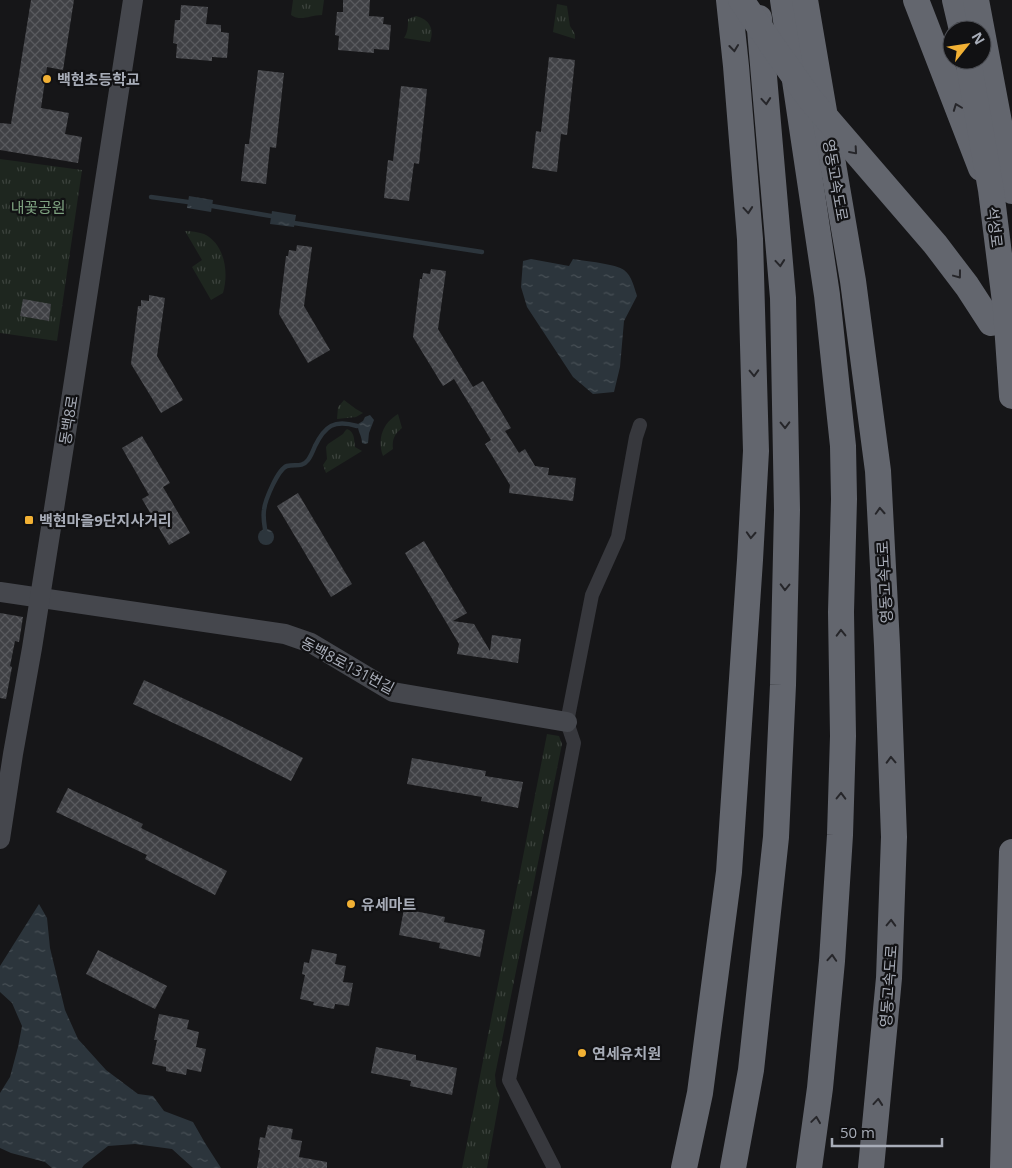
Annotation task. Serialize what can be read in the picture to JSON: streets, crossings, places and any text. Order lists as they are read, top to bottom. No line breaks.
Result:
{"streets":{"highway":["영동고속도로","석성로"],"street":["동백8로","동백8로131번길"]},"crossings":[["동백8로","동백8로131번길"]],"parks":["내꽃공원"],"places":{"other":["백현초등학교","유세마트","연세유치원"],"transit":["백현마을9단지사거리"]},"scale_bar":"50 m","north":"top right"}
